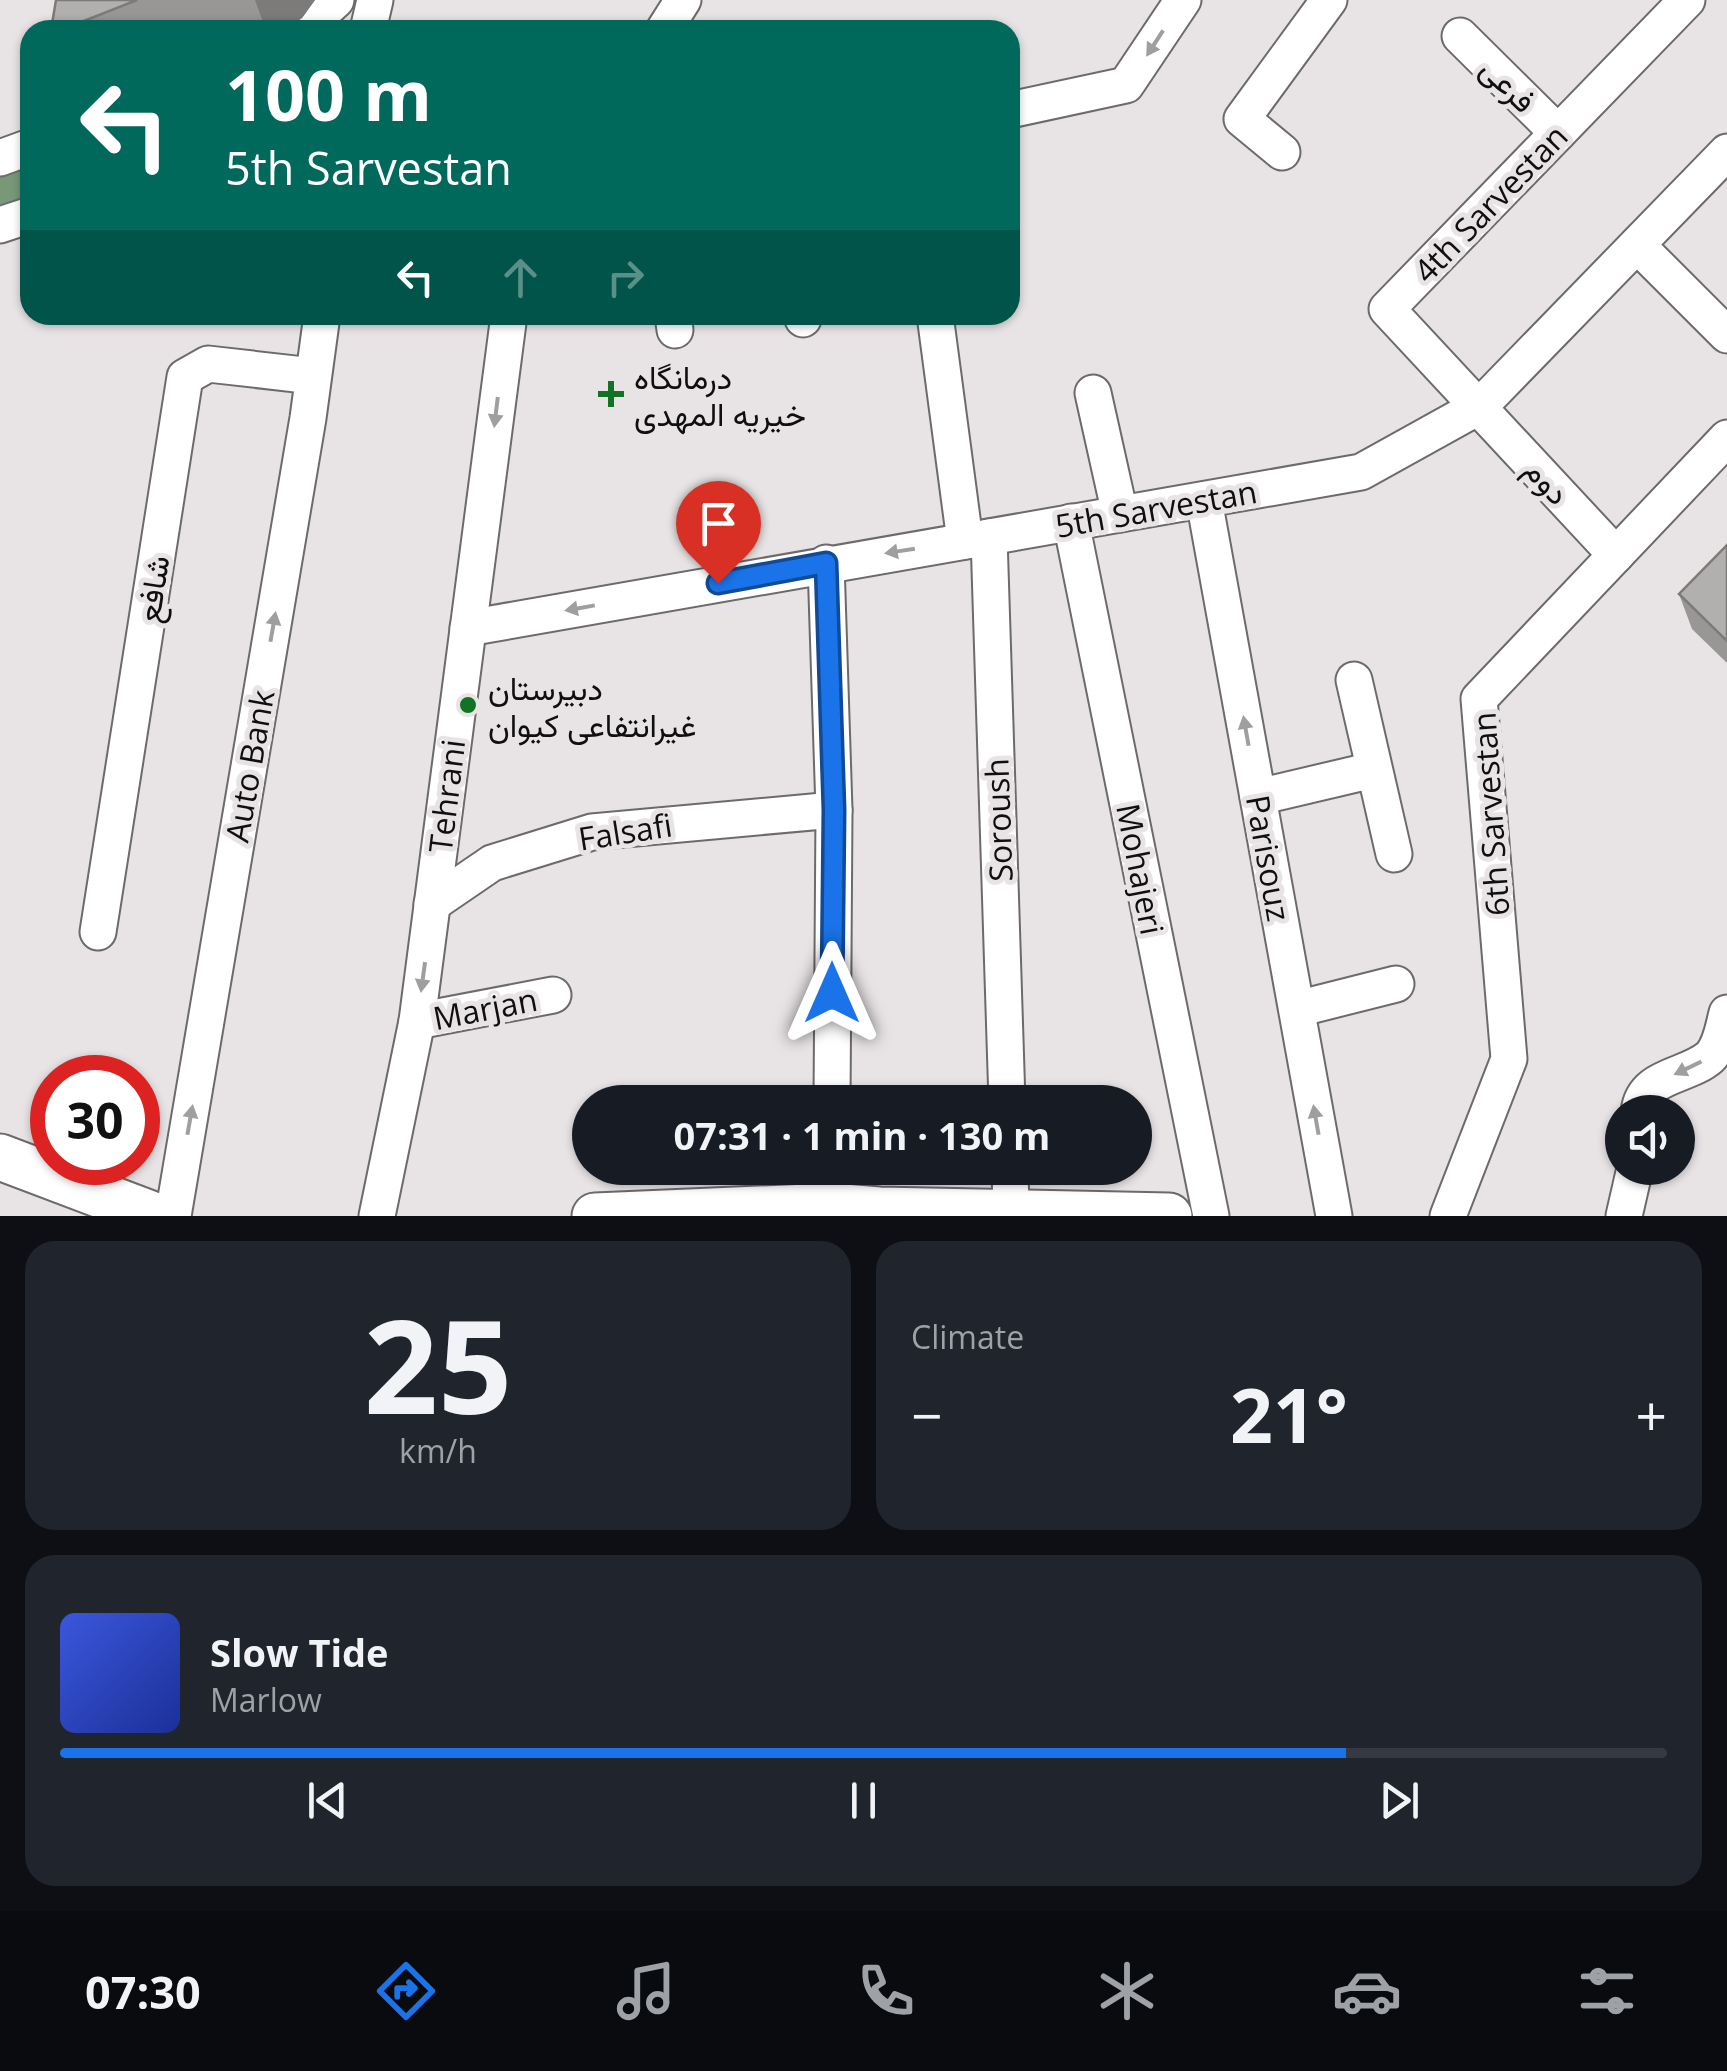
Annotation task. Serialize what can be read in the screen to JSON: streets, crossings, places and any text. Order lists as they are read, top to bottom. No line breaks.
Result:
{"streets":{"street":["فرعی","4th Sarvestan","دوم","5th Sarvestan","شافع","Auto Bank","Tehrani","6th Sarvestan","Soroush","Falsafi","Parisouz","Mohajeri","Marjan"]},"crossings":[["فرعی","4th Sarvestan"],["4th Sarvestan","دوم"],["4th Sarvestan","5th Sarvestan"],["دوم","5th Sarvestan"],["دوم","6th Sarvestan"],["5th Sarvestan","Tehrani"],["5th Sarvestan","Soroush"],["5th Sarvestan","Parisouz"],["5th Sarvestan","Mohajeri"],["شافع","Auto Bank"],["Tehrani","Falsafi"],["Tehrani","Marjan"]],"one_way":["5th Sarvestan","Auto Bank","Tehrani","Parisouz"],"places":{"health":["درمانگاه خیریه المهدی"],"other":["دبیرستان غیرانتفاعی کیوان"]},"page":{"turn":["100 m","5th Sarvestan"],"limit":"30","trip":"07:31 · 1 min · 130 m","tile":[["25","km/h"],"Climate"],"heat":["−","21°","+"],"song":["Slow Tide","Marlow"],"tabs":"07:30"}}
